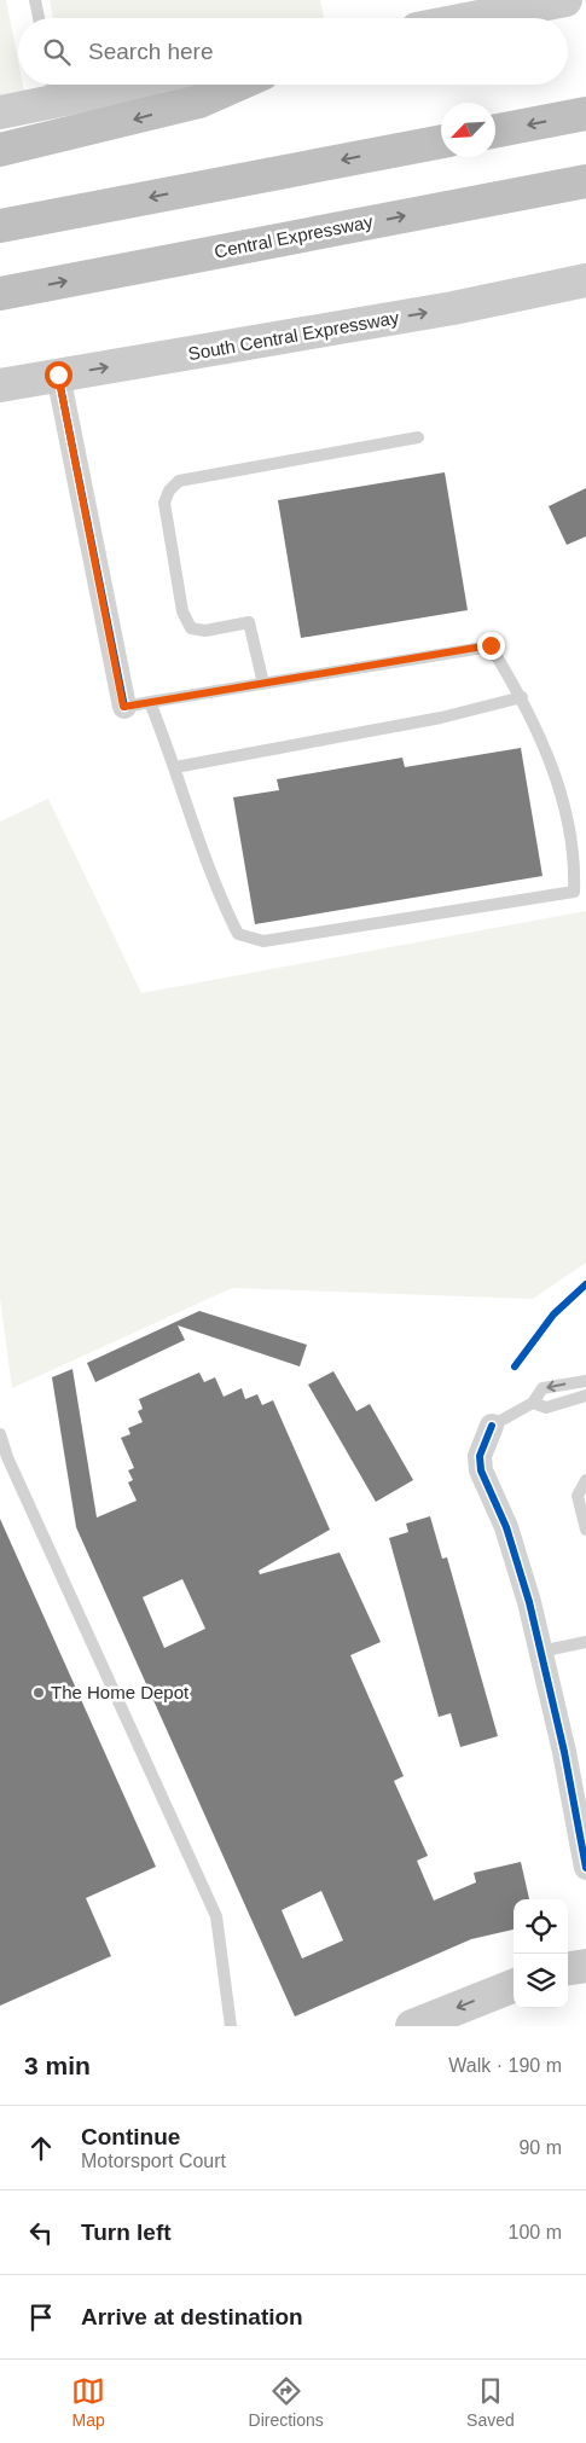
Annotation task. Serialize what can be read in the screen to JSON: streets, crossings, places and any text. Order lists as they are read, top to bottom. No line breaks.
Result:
{"streets":{"highway":["Central Expressway"],"main road":["South Central Expressway"]},"one_way":["South Central Expressway"],"places":["The Home Depot"],"north":"bottom left","page":{"search":"Search here","heading":["3 min","Walk · 190 m"],"list":[["Continue","Motorsport Court","90 m"],["Turn left","100 m"],"Arrive at destination"],"nav":["Map","Directions","Saved"]}}
